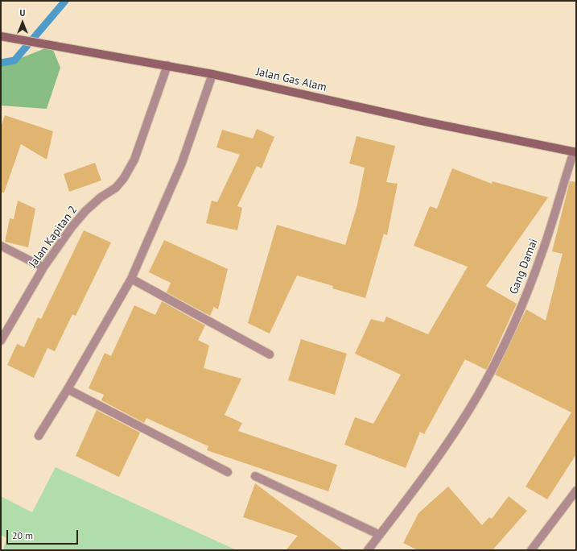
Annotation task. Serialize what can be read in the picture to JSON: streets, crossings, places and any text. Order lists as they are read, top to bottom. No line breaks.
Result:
{"streets":{"street":["Jalan Gas Alam","Jalan Kapitan 2","Gang Damai"]},"crossings":[["Jalan Gas Alam","Jalan Kapitan 2"],["Jalan Gas Alam","Gang Damai"]],"scale_bar":"20 m","north":"top"}
